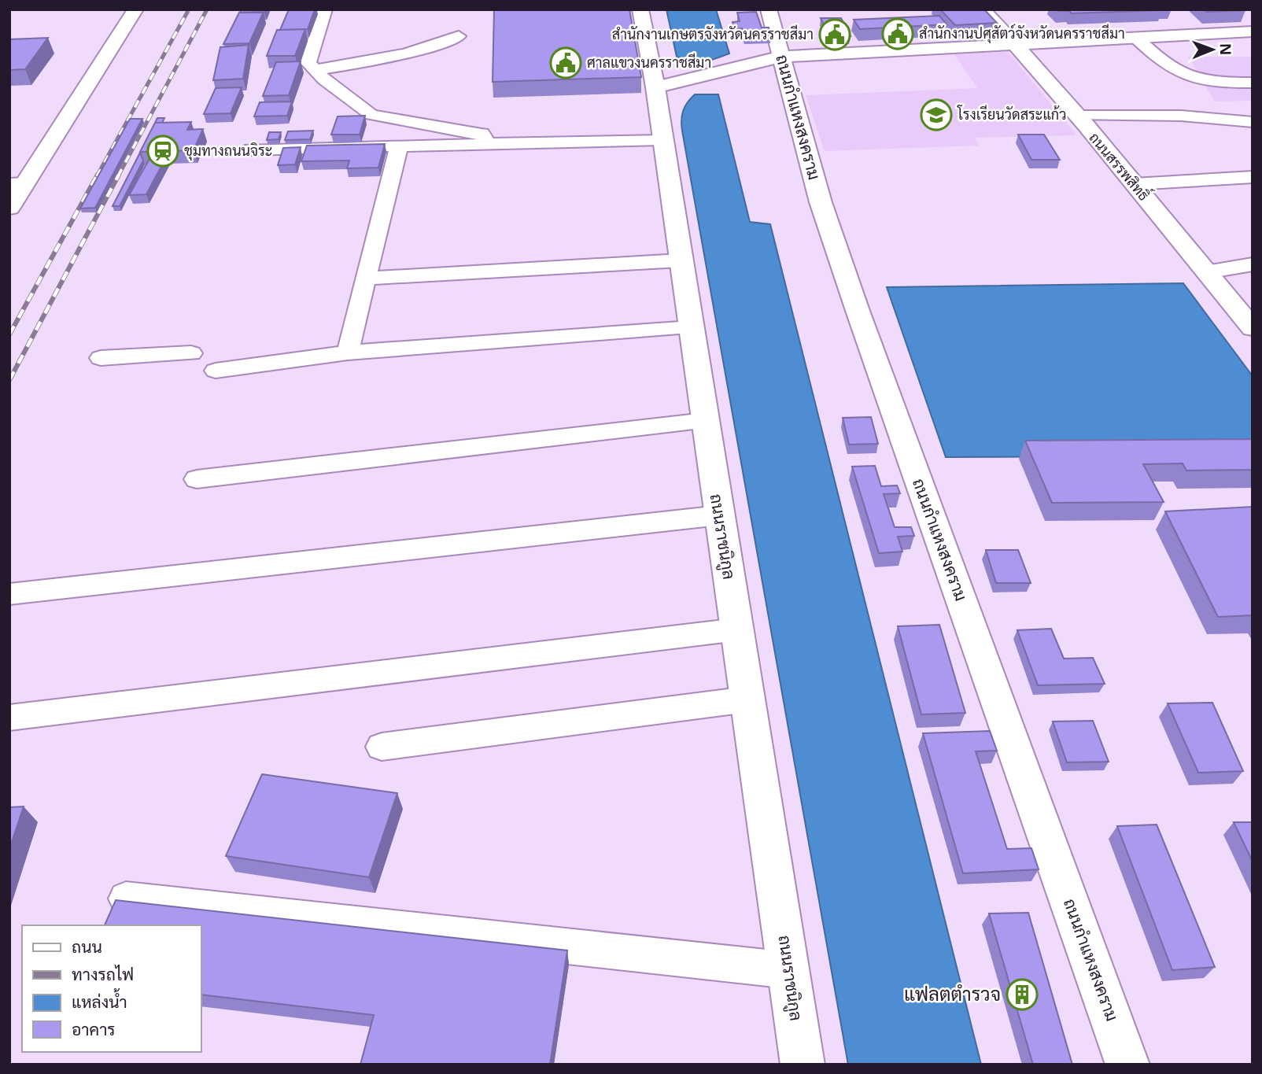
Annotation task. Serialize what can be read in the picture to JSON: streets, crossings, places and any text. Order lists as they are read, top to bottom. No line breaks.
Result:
{"streets":{"street":["ถนนกำแหงสงคราม","ถนนสรรพสิทธิ์","ถนนราชนิกูล"]},"places":{"public building":["สำนักงานปศุสัตว์จังหวัดนครราชสีมา","สำนักงานเกษตรจังหวัดนครราชสีมา","ศาลแขวงนครราชสีมา"],"school or university":["โรงเรียนวัดสระแก้ว"],"station":["ชุมทางถนนจิระ"],"building":["แฟลตตำรวจ"]},"legend":["ถนน","ทางรถไฟ","แหล่งน้ำ","อาคาร"],"north":"right"}
